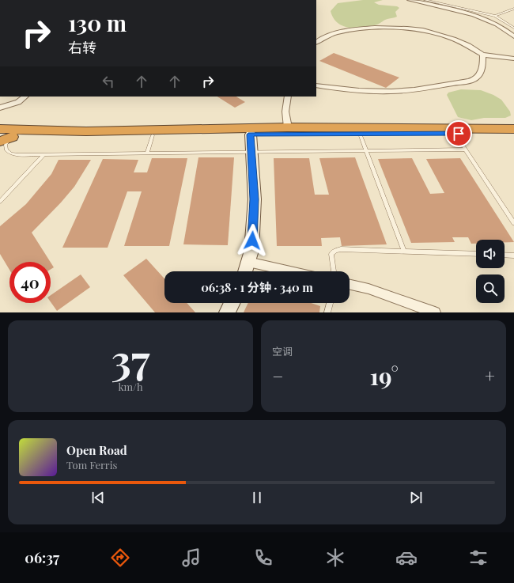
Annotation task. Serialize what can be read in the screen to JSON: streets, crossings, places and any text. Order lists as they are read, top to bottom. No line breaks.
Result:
{"page":{"turn":["130 m","右转"],"limit":"40","trip":"06:38 · 1 分钟 · 340 m","tile":[["37","km/h"],"空调"],"heat":["−","19°","+"],"song":["Open Road","Tom Ferris"],"tabs":"06:37"}}
